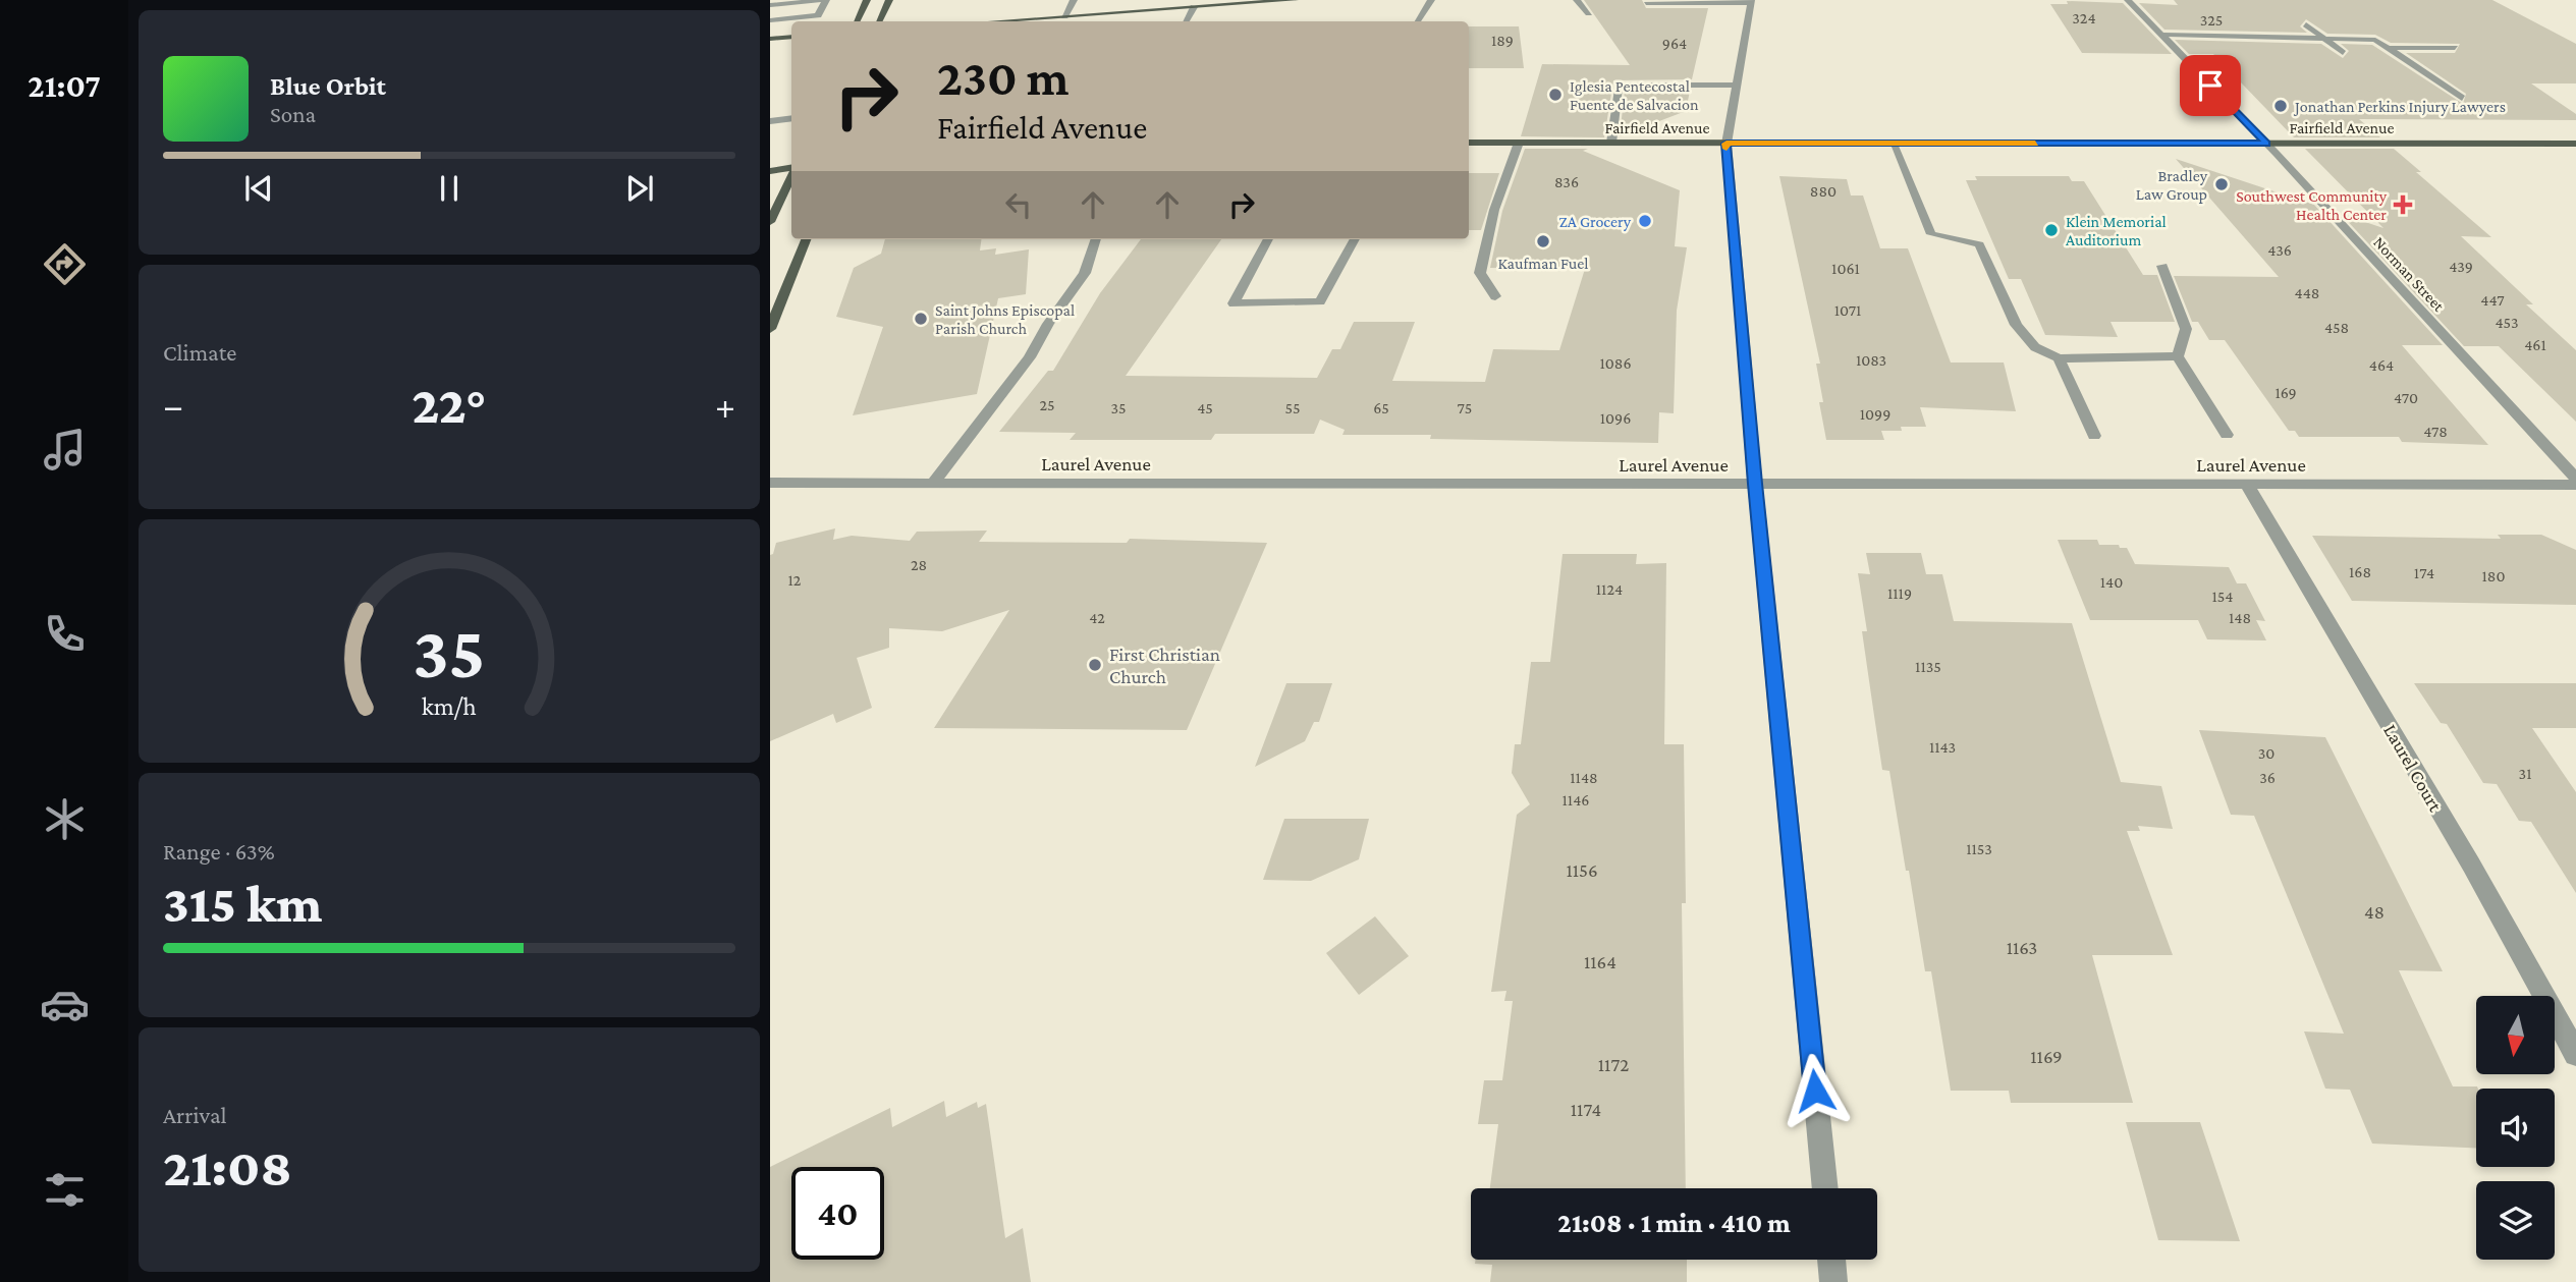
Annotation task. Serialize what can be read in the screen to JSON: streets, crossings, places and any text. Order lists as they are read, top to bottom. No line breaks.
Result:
{"streets":{"main road":["Fairfield Avenue"],"street":["Norman Street","Laurel Avenue","Laurel Court"]},"crossings":[["Fairfield Avenue","Norman Street"],["Laurel Avenue","Laurel Court"]],"places":{"other":["Iglesia Pentecostal Fuente de Salvacion","Jonathan Perkins Injury Lawyers","Bradley Law Group","ZA Grocery","Klein Memorial Auditorium","Kaufman Fuel","Saint Johns Episcopal Parish Church","First Christian Church"],"health":["Southwest Community Health Center"]},"house_numbers":["324","325","189","964","836","880","436","439","1061","448","447","1071","453","458","461","1083","1086","464","169","470","25","35","45","55","65","75","1099","1096","478","28","168","174","180","12","140","1124","1119","154","42","148","1135","1143","30","31","1148","36","1146","1153","1156","48","1163","1164","1169","1172","1174"],"north":"bottom","page":{"tabs":"21:07","turn":["230 m","Fairfield Avenue"],"song":["Blue Orbit","Sona"],"tile":["Climate",["Range · 63%","315 km"],["Arrival","21:08"]],"heat":["−","22°","+"],"limit":"40","trip":"21:08 · 1 min · 410 m","gauge":["35","km/h"]}}
